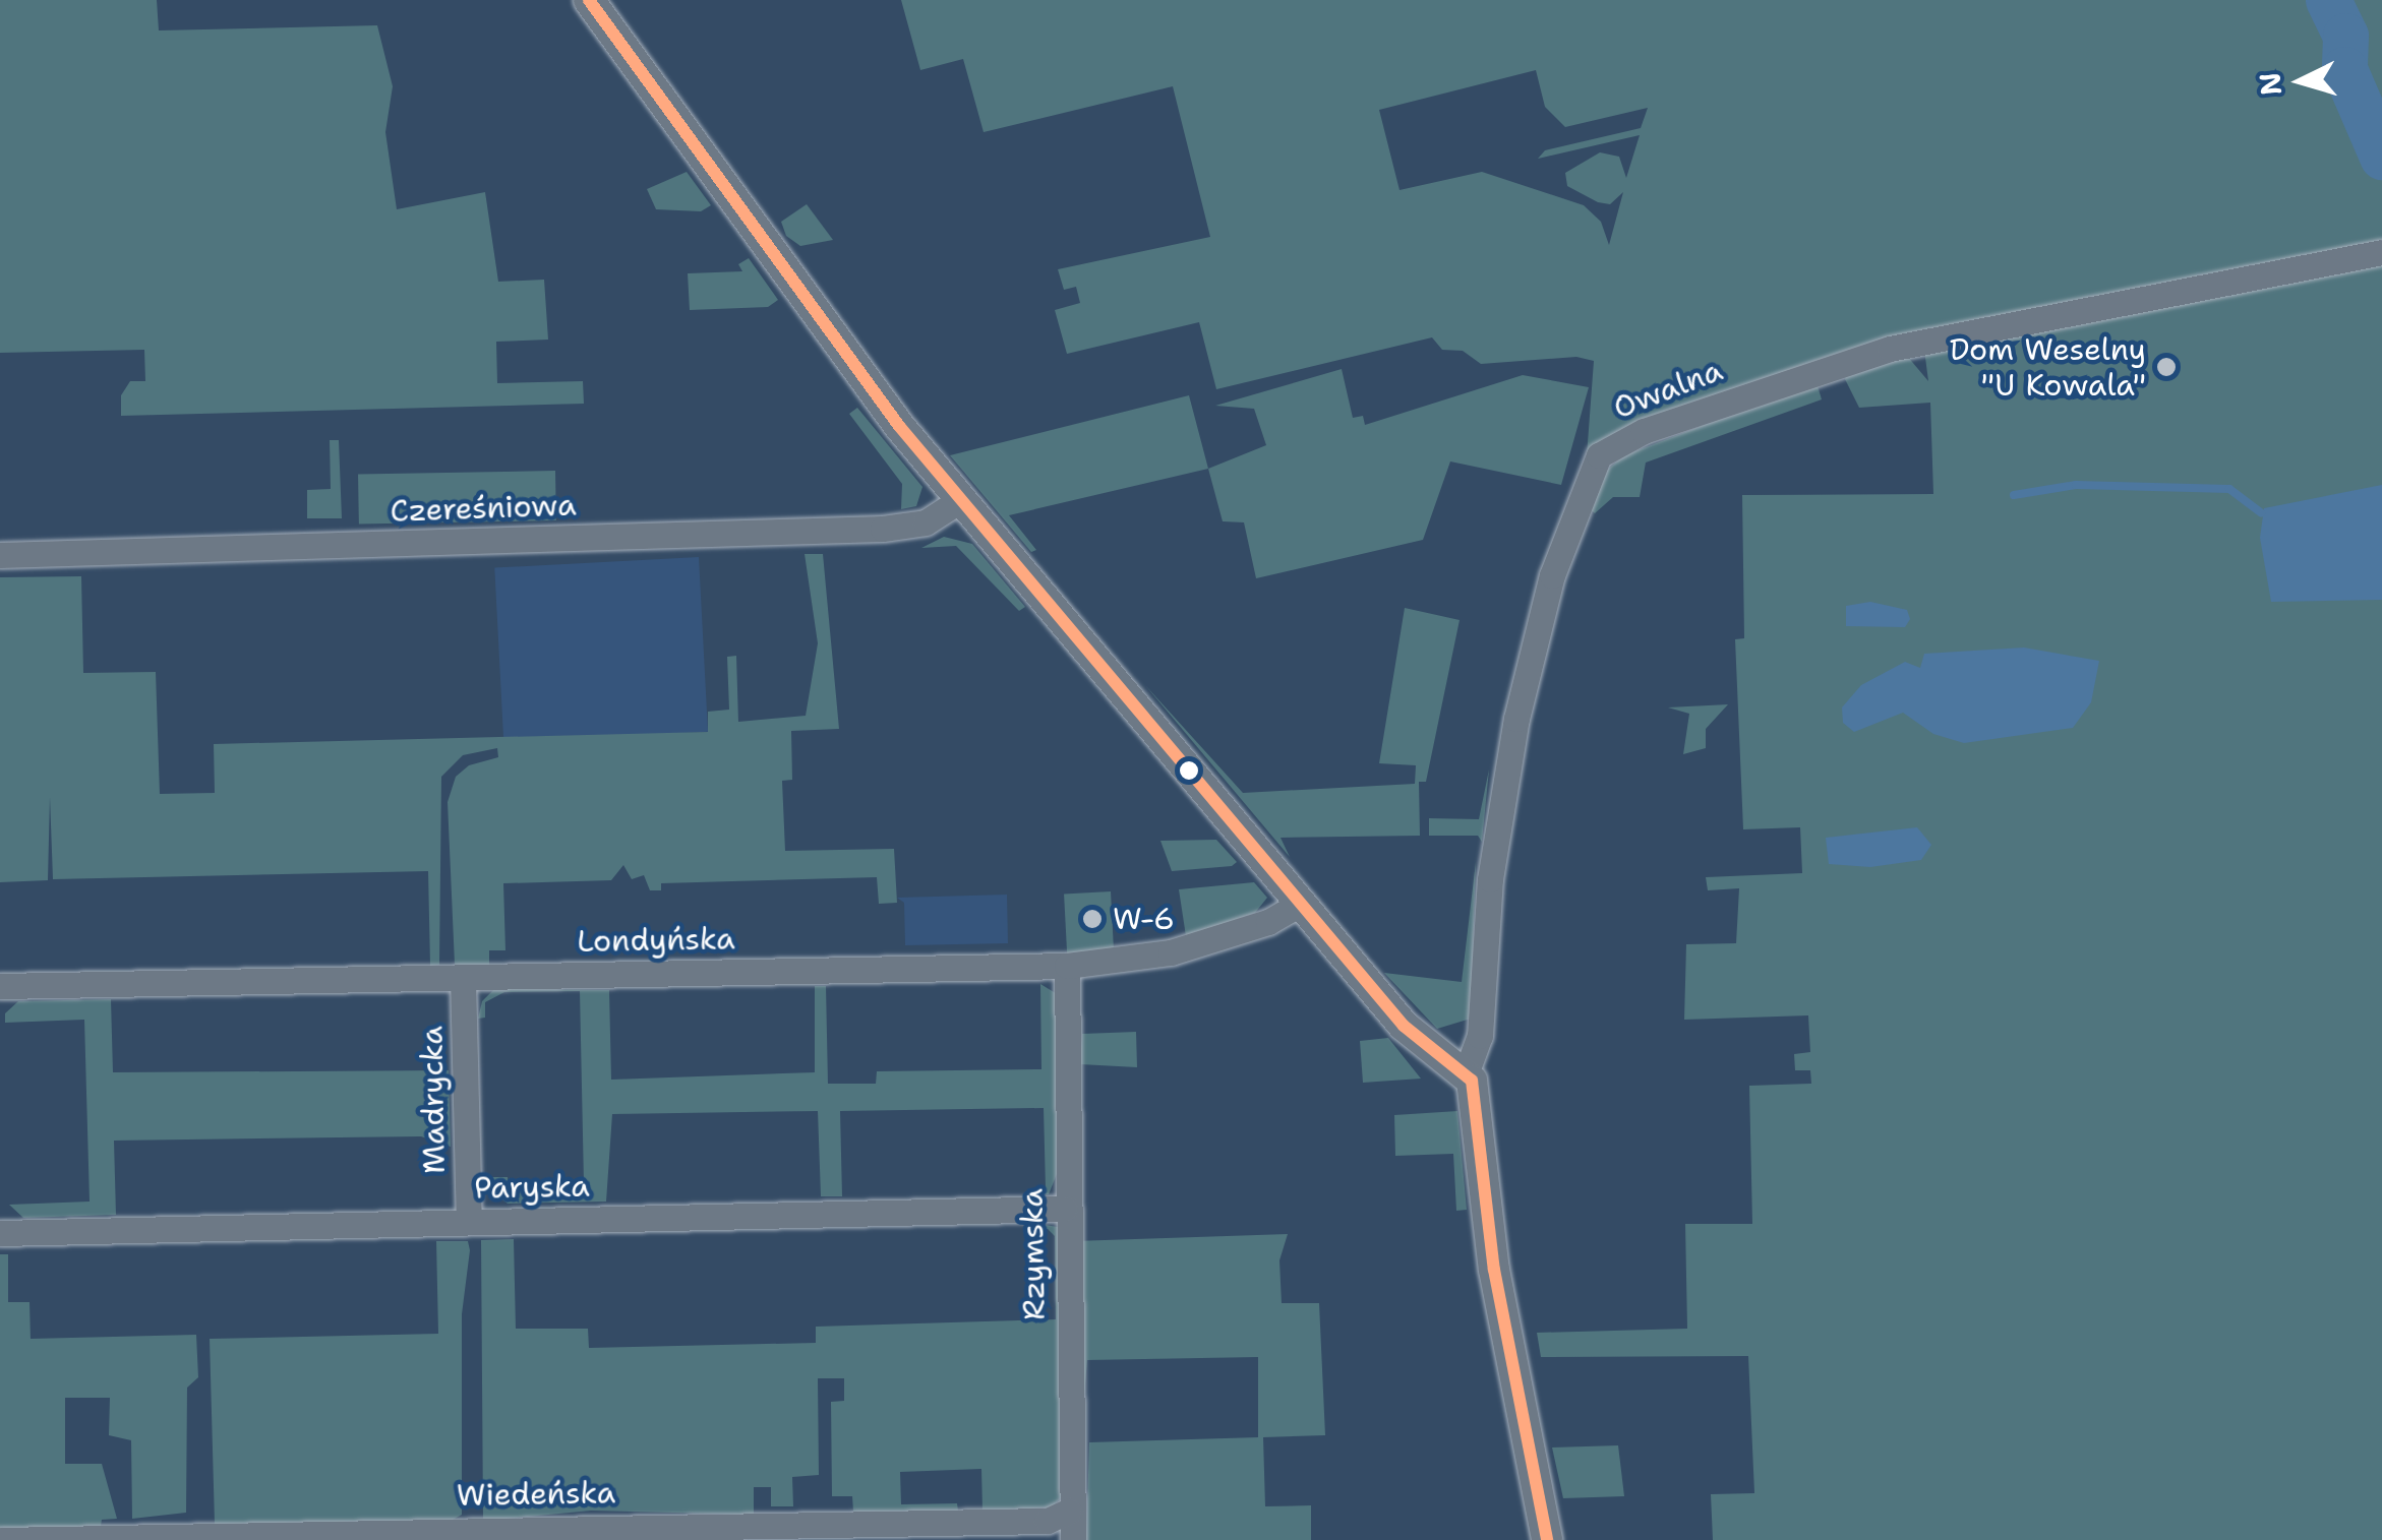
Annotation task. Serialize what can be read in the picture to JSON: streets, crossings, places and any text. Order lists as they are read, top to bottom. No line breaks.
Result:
{"streets":{"street":["Owalna","Czereśniowa","Londyńska","Madrycka","Paryska","Rzymska","Wiedeńska"]},"crossings":[["Londyńska","Madrycka"],["Londyńska","Rzymska"],["Madrycka","Paryska"],["Paryska","Rzymska"],["Rzymska","Wiedeńska"]],"places":["Dom Weselny \"U Kowala\"","W-6"],"north":"left"}
